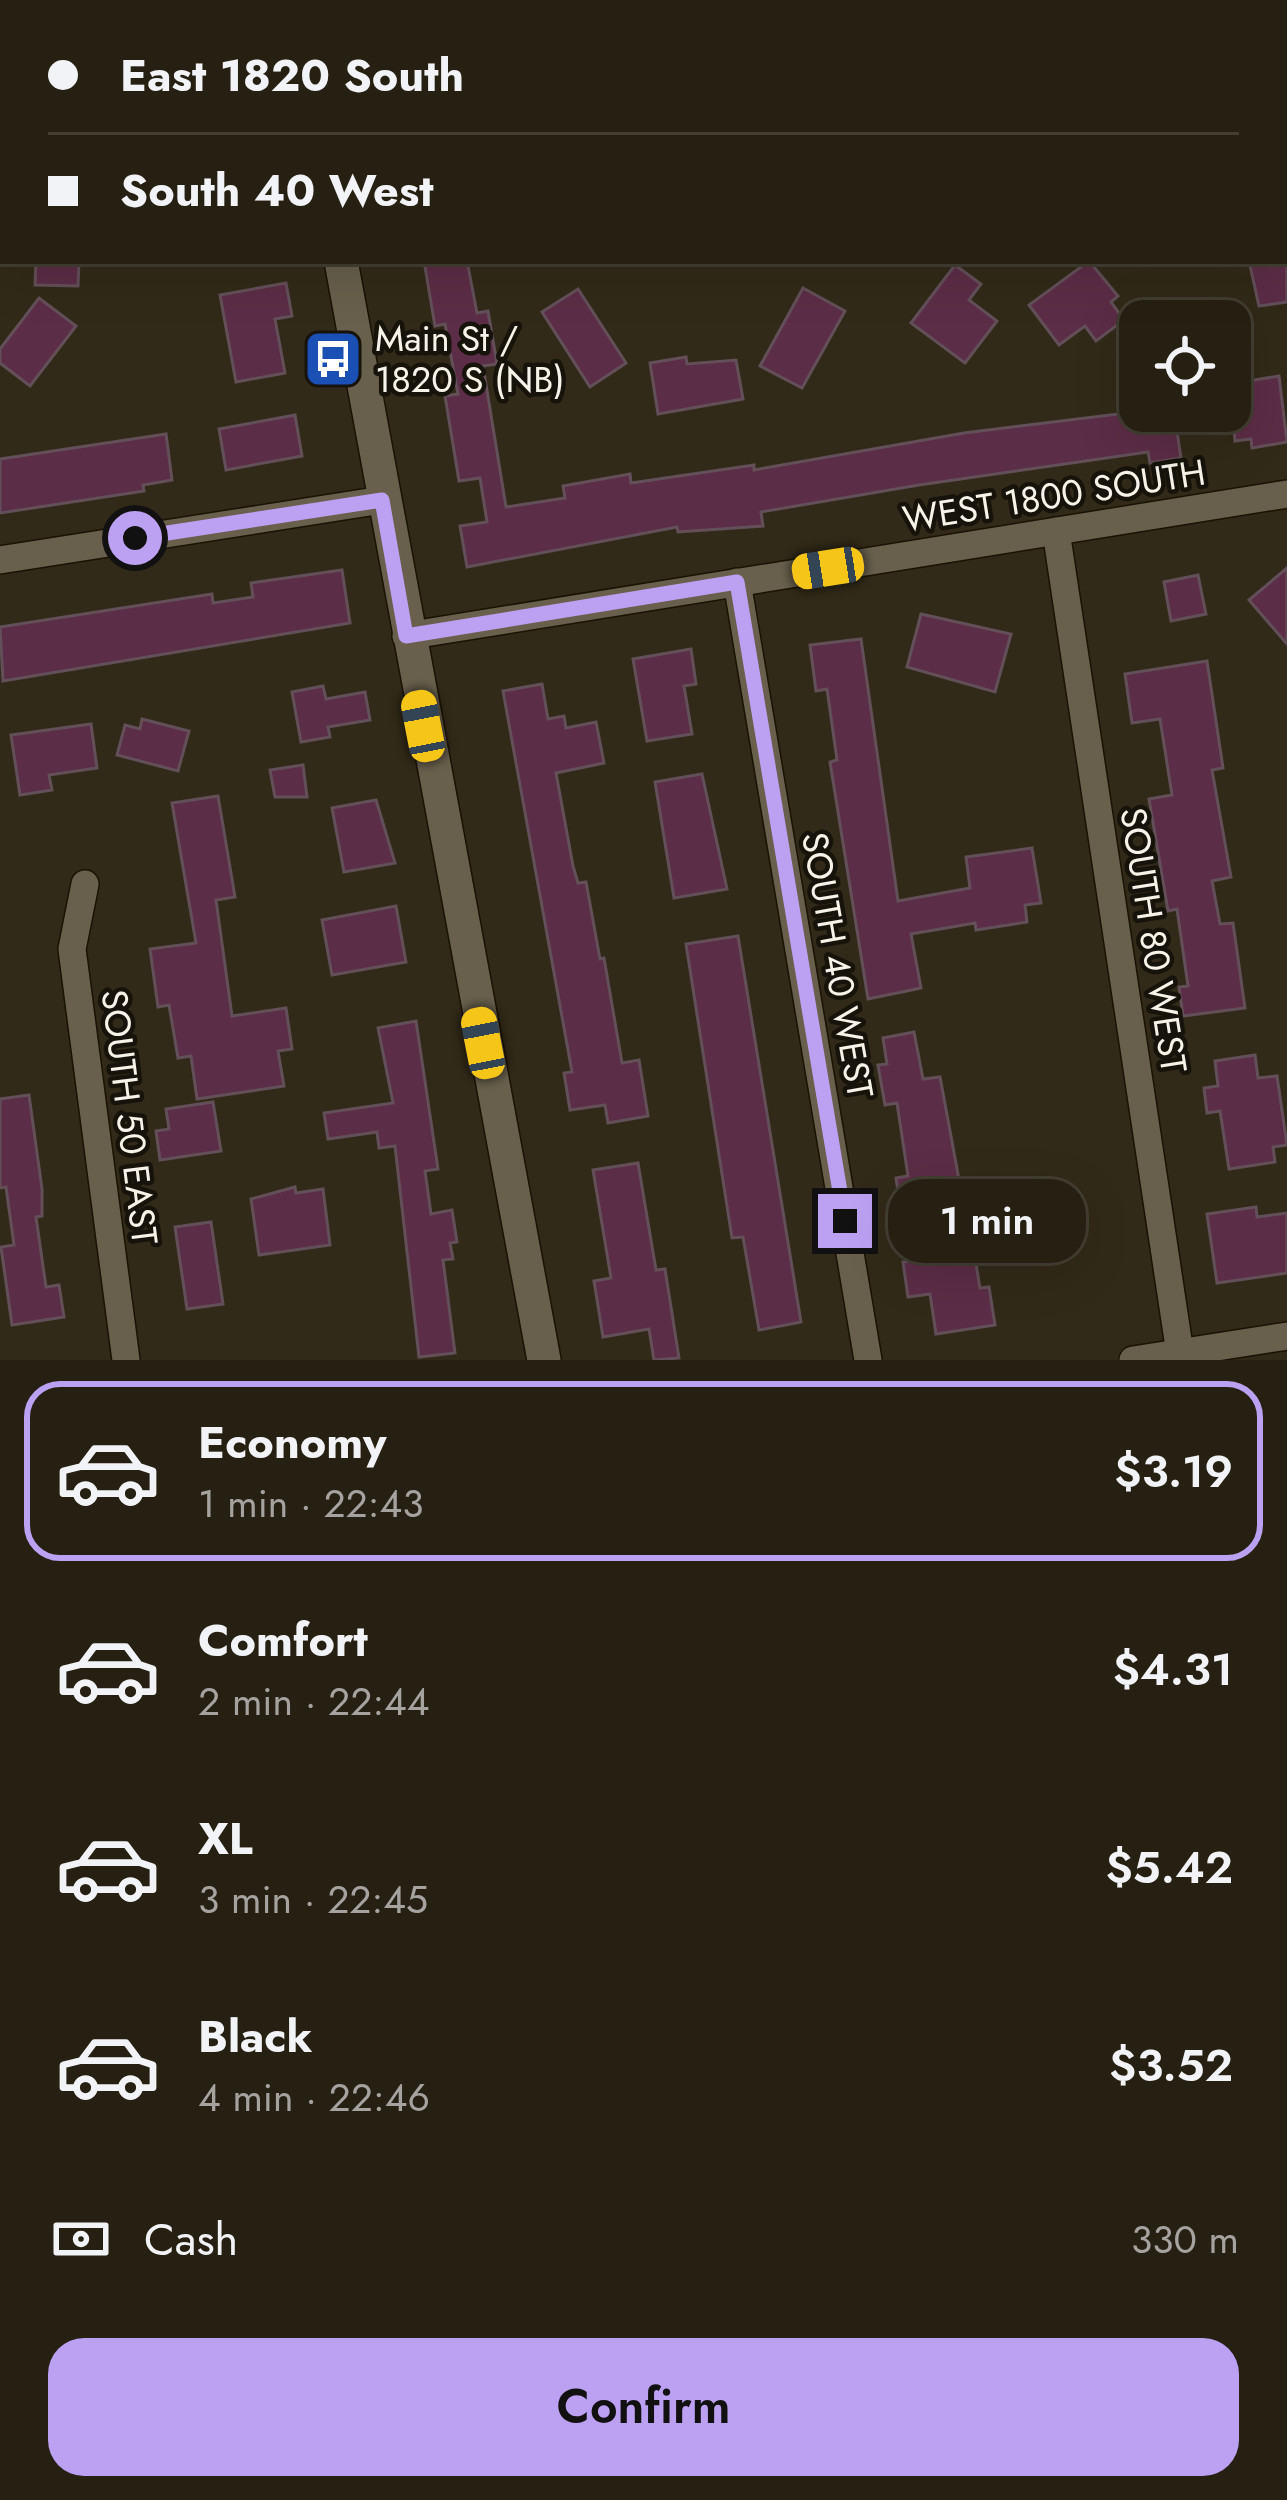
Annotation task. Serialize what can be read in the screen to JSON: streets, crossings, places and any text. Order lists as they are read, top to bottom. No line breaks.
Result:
{"streets":{"street":["WEST 1800 SOUTH","SOUTH 80 WEST","SOUTH 40 WEST","SOUTH 50 EAST"]},"crossings":[["WEST 1800 SOUTH","SOUTH 80 WEST"],["WEST 1800 SOUTH","SOUTH 40 WEST"]],"places":{"bus stop":["Main St / 1820 S (NB)"]},"page":{"banner":["East 1820 South","South 40 West"],"bubble":"1 min","list":[{"name":"Economy","note":"1 min · 22:43","value":"$3.19"},{"name":"Comfort","note":"2 min · 22:44","value":"$4.31"},{"name":"XL","note":"3 min · 22:45","value":"$5.42"},{"name":"Black","note":"4 min · 22:46","value":"$3.52"}],"pay":["Cash","330 m"],"buttons":"Confirm"}}
